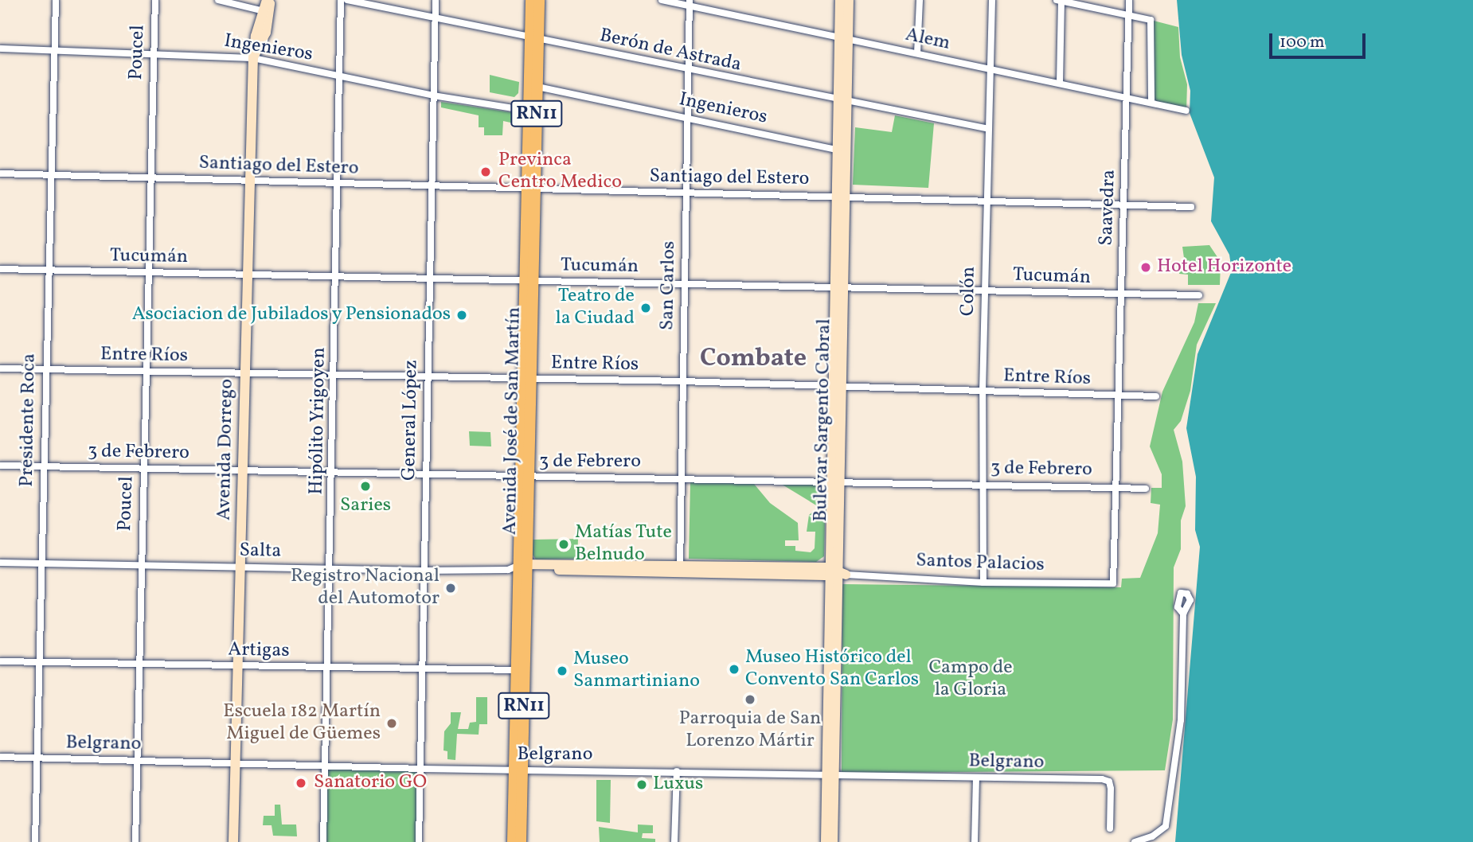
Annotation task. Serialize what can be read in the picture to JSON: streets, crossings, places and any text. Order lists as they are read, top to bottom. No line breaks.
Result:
{"streets":{"main road":["RN11","Bulevar Sargento Cabral","Avenida José de San Martín","Avenida Dorrego"],"street":["Alem","Ingenieros","Berón de Astrada","Poucel","Santiago del Estero","Saavedra","Tucumán","San Carlos","Colón","Entre Ríos","Presidente Roca","General López","Hipólito Yrigoyen","3 de Febrero","Salta","Santos Palacios","Artigas","Belgrano"]},"crossings":[["Alem","Saavedra"],["Alem","San Carlos"],["Alem","Colón"],["Alem","Bulevar Sargento Cabral"],["Ingenieros","Poucel"],["Ingenieros","San Carlos"],["Ingenieros","Presidente Roca"],["Ingenieros","General López"],["Ingenieros","Bulevar Sargento Cabral"],["Ingenieros","Hipólito Yrigoyen"],["Ingenieros","Avenida José de San Martín"],["Ingenieros","Avenida Dorrego"],["Berón de Astrada","San Carlos"],["Berón de Astrada","Colón"],["Berón de Astrada","General López"],["Berón de Astrada","Bulevar Sargento Cabral"],["Berón de Astrada","Avenida José de San Martín"],["Poucel","Santiago del Estero"],["Poucel","Tucumán"],["Poucel","Entre Ríos"],["Poucel","3 de Febrero"],["Poucel","Salta"],["Poucel","Artigas"],["Poucel","Belgrano"],["Santiago del Estero","Saavedra"],["Santiago del Estero","San Carlos"],["Santiago del Estero","Colón"],["Santiago del Estero","Presidente Roca"],["Santiago del Estero","General López"],["Santiago del Estero","Bulevar Sargento Cabral"],["Santiago del Estero","Hipólito Yrigoyen"],["Santiago del Estero","Avenida José de San Martín"],["Santiago del Estero","Avenida Dorrego"],["Saavedra","Tucumán"],["Saavedra","Entre Ríos"],["Saavedra","3 de Febrero"],["Saavedra","Santos Palacios"],["Tucumán","San Carlos"],["Tucumán","Colón"],["Tucumán","Presidente Roca"],["Tucumán","General López"],["Tucumán","Bulevar Sargento Cabral"],["Tucumán","Hipólito Yrigoyen"],["Tucumán","Avenida José de San Martín"],["Tucumán","Avenida Dorrego"],["San Carlos","Entre Ríos"],["San Carlos","3 de Febrero"],["Colón","Entre Ríos"],["Colón","3 de Febrero"],["Colón","Santos Palacios"],["Entre Ríos","Presidente Roca"],["Entre Ríos","General López"],["Entre Ríos","Bulevar Sargento Cabral"],["Entre Ríos","Hipólito Yrigoyen"],["Entre Ríos","Avenida José de San Martín"],["Entre Ríos","Avenida Dorrego"],["Presidente Roca","3 de Febrero"],["Presidente Roca","Salta"],["Presidente Roca","Artigas"],["Presidente Roca","Belgrano"],["General López","3 de Febrero"],["General López","Salta"],["General López","Artigas"],["General López","Belgrano"],["Bulevar Sargento Cabral","3 de Febrero"],["Bulevar Sargento Cabral","Santos Palacios"],["Bulevar Sargento Cabral","Belgrano"],["Hipólito Yrigoyen","3 de Febrero"],["Hipólito Yrigoyen","Salta"],["Hipólito Yrigoyen","Artigas"],["Hipólito Yrigoyen","Belgrano"],["Avenida José de San Martín","3 de Febrero"],["Avenida José de San Martín","Salta"],["Avenida José de San Martín","Artigas"],["Avenida José de San Martín","Belgrano"],["Avenida Dorrego","3 de Febrero"],["Avenida Dorrego","Salta"],["Avenida Dorrego","Artigas"],["Avenida Dorrego","Belgrano"]],"districts":["Combate"],"parks":["Campo de la Gloria"],"places":["Previnca Centro Medico","Hotel Horizonte","Teatro de la Ciudad","Asociacion de Jubilados y Pensionados","Saries","Matías Tute Belnudo","Registro Nacional del Automotor","Museo Histórico del Convento San Carlos","Museo Sanmartiniano","Parroquia de San Lorenzo Mártir","Escuela 182 Martín Miguel de Güemes","Sanatorio GO","Luxus"],"scale_bar":"100 m"}
